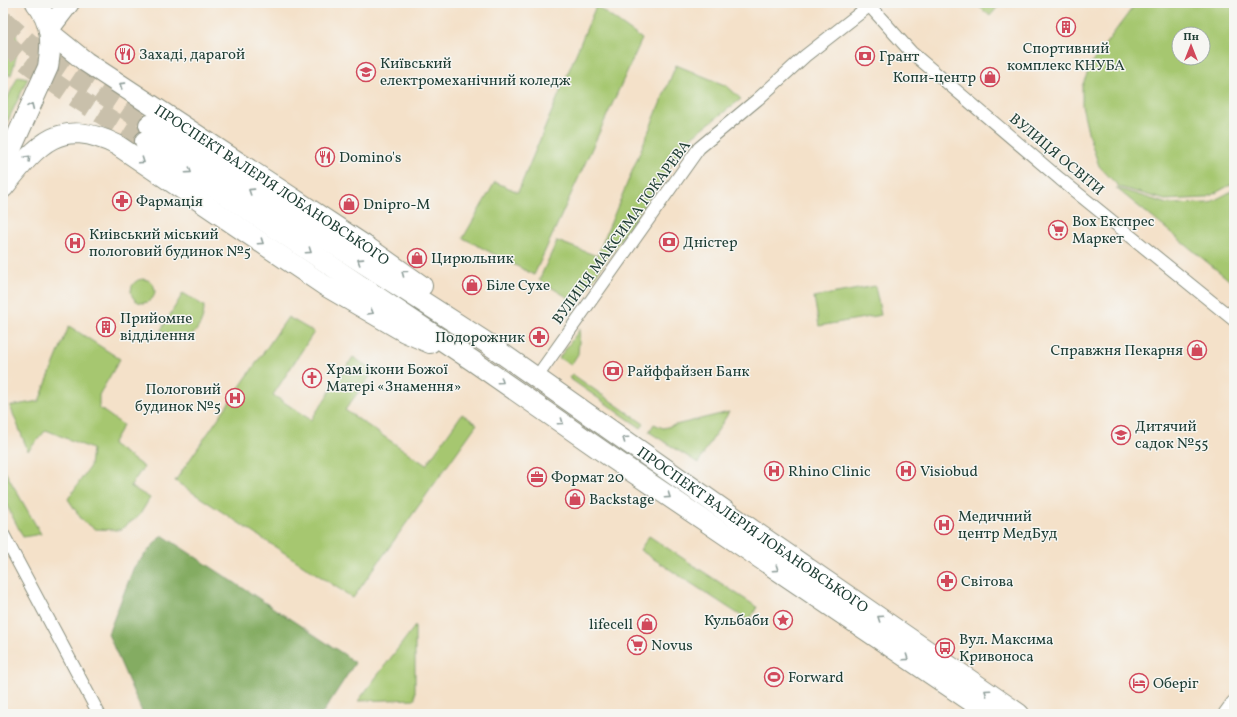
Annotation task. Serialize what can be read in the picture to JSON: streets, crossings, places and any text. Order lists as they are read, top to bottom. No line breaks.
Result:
{"streets":{"main road":["ПРОСПЕКТ ВАЛЕРІЯ ЛОБАНОВСЬКОГО"],"street":["ВУЛИЦЯ ОСВІТИ","ВУЛИЦЯ МАКСИМА ТОКАРЕВА"]},"crossings":[["ВУЛИЦЯ ОСВІТИ","ВУЛИЦЯ МАКСИМА ТОКАРЕВА"],["ПРОСПЕКТ ВАЛЕРІЯ ЛОБАНОВСЬКОГО","ВУЛИЦЯ МАКСИМА ТОКАРЕВА"]],"places":{"building":["Спортивний комплекс КНУБА","Прийомне відділення"],"restaurant":["Захаді, дарагой","Domino's"],"bank":["Грант","Дністер","Райффайзен Банк"],"school or university":["Київський електромеханічний коледж","Дитячий садок №55"],"shop":["Копи-центр","Dnipro-M","Цирюльник","Біле Сухе","Справжня Пекарня","Backstage","lifecell"],"pharmacy":["Фармація","Подорожник","Світова"],"supermarket":["Box Експрес Маркет","Novus"],"hospital":["Киівський міський пологовий будинок №5","Пологовий будинок №5","Rhino Clinic","Visiobud","Медичний центр МедБуд"],"church":["Храм ікони Божої Матері «Знамення»"],"office":["Формат 20"],"place":["Кульбаби"],"bus stop":["Вул. Максима Кривоноса"],"sports":["Forward"],"hotel":["Оберіг"]},"north":"top"}
